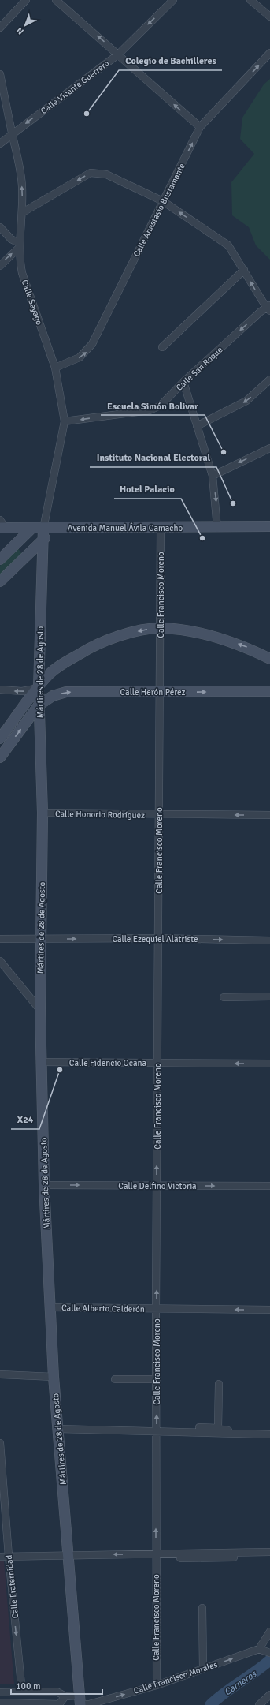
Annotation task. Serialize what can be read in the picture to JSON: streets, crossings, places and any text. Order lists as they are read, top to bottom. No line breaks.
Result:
{"streets":{"main road":["Avenida Manuel Ávila Camacho","Mártires de 28 de Agosto","Calle Herón Pérez"],"street":["Calle Vicente Guerrero","Calle Anastasio Bustamante","Calle Sayago","Calle San Roque","Calle Francisco Moreno","Calle Honorio Rodríguez","Calle Ezequiel Alatriste","Calle Fidencio Ocaña","Calle Delfino Victoria","Calle Alberto Calderón","Calle Fraternidad","Calle Francisco Morales"]},"crossings":[["Calle Vicente Guerrero","Calle Sayago"],["Calle Anastasio Bustamante","Calle Sayago"],["Calle Sayago","Calle San Roque"],["Calle Sayago","Avenida Manuel Ávila Camacho"],["Avenida Manuel Ávila Camacho","Calle Francisco Moreno"],["Calle Francisco Moreno","Calle Herón Pérez"],["Calle Francisco Moreno","Calle Honorio Rodríguez"],["Calle Francisco Moreno","Calle Ezequiel Alatriste"],["Calle Francisco Moreno","Calle Fidencio Ocaña"],["Calle Francisco Moreno","Calle Delfino Victoria"],["Calle Francisco Moreno","Calle Alberto Calderón"],["Calle Francisco Moreno","Calle Francisco Morales"],["Mártires de 28 de Agosto","Calle Herón Pérez"],["Mártires de 28 de Agosto","Calle Honorio Rodríguez"],["Mártires de 28 de Agosto","Calle Ezequiel Alatriste"],["Mártires de 28 de Agosto","Calle Fidencio Ocaña"],["Mártires de 28 de Agosto","Calle Delfino Victoria"],["Mártires de 28 de Agosto","Calle Alberto Calderón"],["Mártires de 28 de Agosto","Calle Francisco Morales"]],"one_way":["Calle Vicente Guerrero","Calle Anastasio Bustamante","Calle Francisco Moreno","Calle Honorio Rodríguez","Calle Ezequiel Alatriste","Calle Fidencio Ocaña","Calle Delfino Victoria","Calle Alberto Calderón","Calle Fraternidad","Calle Francisco Morales"],"water":["Carneros"],"places":["Colegio de Bachilleres","Escuela Simón Bolivar","Instituto Nacional Electoral","Hotel Palacio","X24"],"scale_bar":"100 m","north":"bottom left"}
